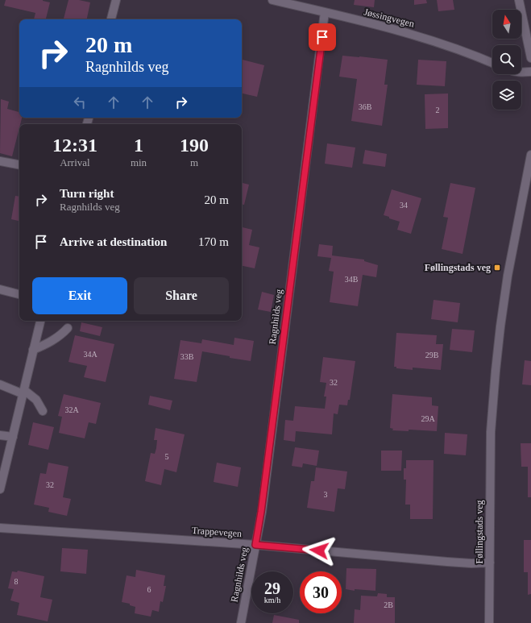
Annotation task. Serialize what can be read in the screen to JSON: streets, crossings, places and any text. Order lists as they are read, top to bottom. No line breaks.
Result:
{"streets":{"street":["Jøssingvegen","Ragnhilds veg","Trappevegen","Føllingstads veg"]},"crossings":[["Jøssingvegen","Ragnhilds veg"],["Ragnhilds veg","Trappevegen"],["Trappevegen","Føllingstads veg"]],"places":{"transit":["Føllingstads veg"]},"house_numbers":["36B","2","34","34B","34A","29B","33B","32","32A","29A","5","32","3","8","6","2B"],"north":"top","page":{"turn":["20 m","Ragnhilds veg"],"eta":["12:31","Arrival","1","min","190","m"],"list":[{"name":"Turn right","note":"Ragnhilds veg","value":"20 m"},{"name":"Arrive at destination","value":"170 m"}],"buttons":["Exit","Share"],"speed":"29 km/h","limit":"30"}}
